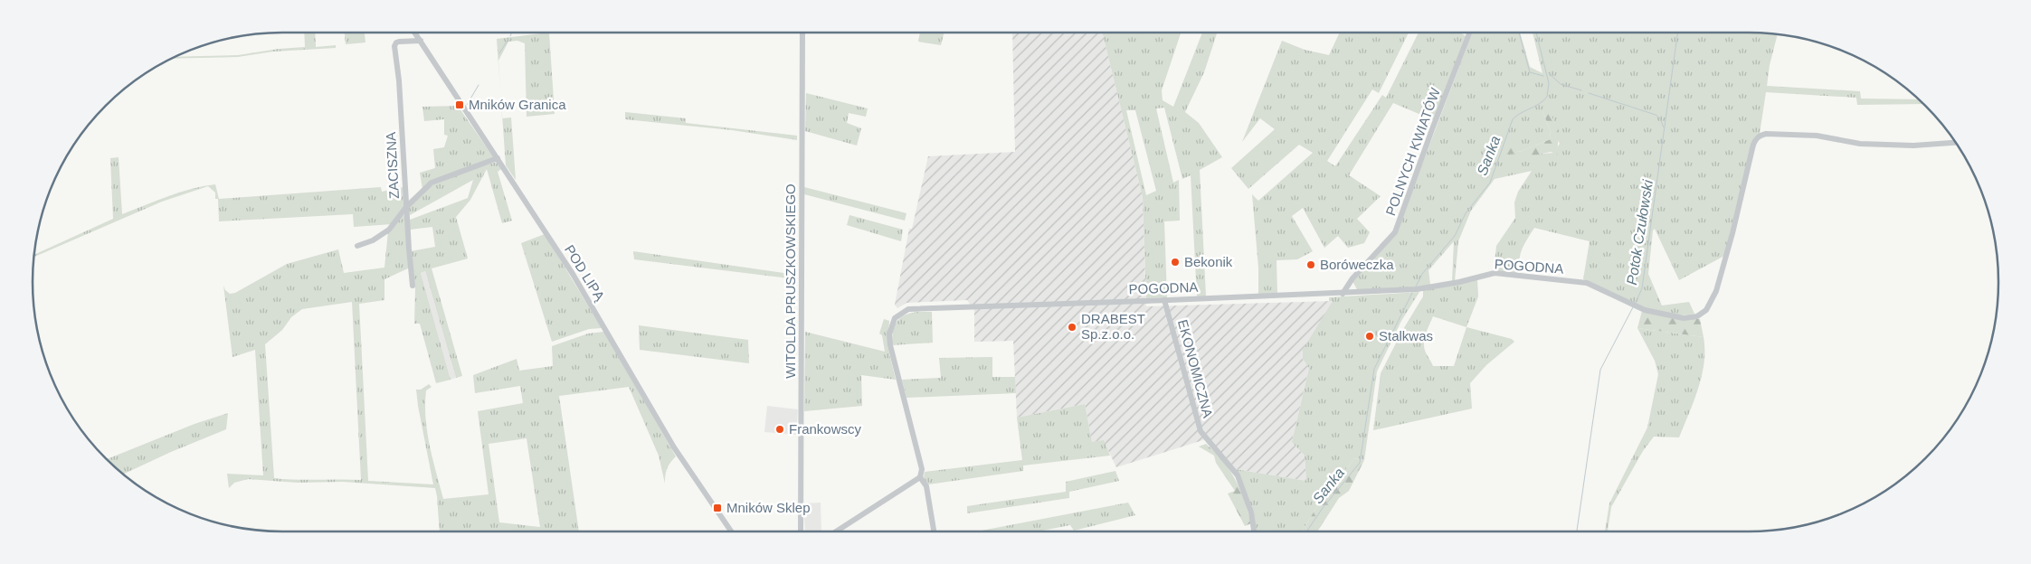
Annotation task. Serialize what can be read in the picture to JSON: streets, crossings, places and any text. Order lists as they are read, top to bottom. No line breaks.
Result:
{"streets":{"street":["POLNYCH KWIATÓW","ZACISZNA","POGODNA","POD LIPĄ","WITOLDA PRUSZKOWSKIEGO","EKONOMICZNA"]},"crossings":[["POLNYCH KWIATÓW","POGODNA"],["ZACISZNA","POD LIPĄ"],["POGODNA","EKONOMICZNA"]],"water":["Sanka","Potok Czułowski"],"places":{"transit":["Mników Granica","Mników Sklep"],"other":["Bekonik","Boróweczka","DRABEST Sp.z.o.o.","Stalkwas","Frankowscy"]}}
